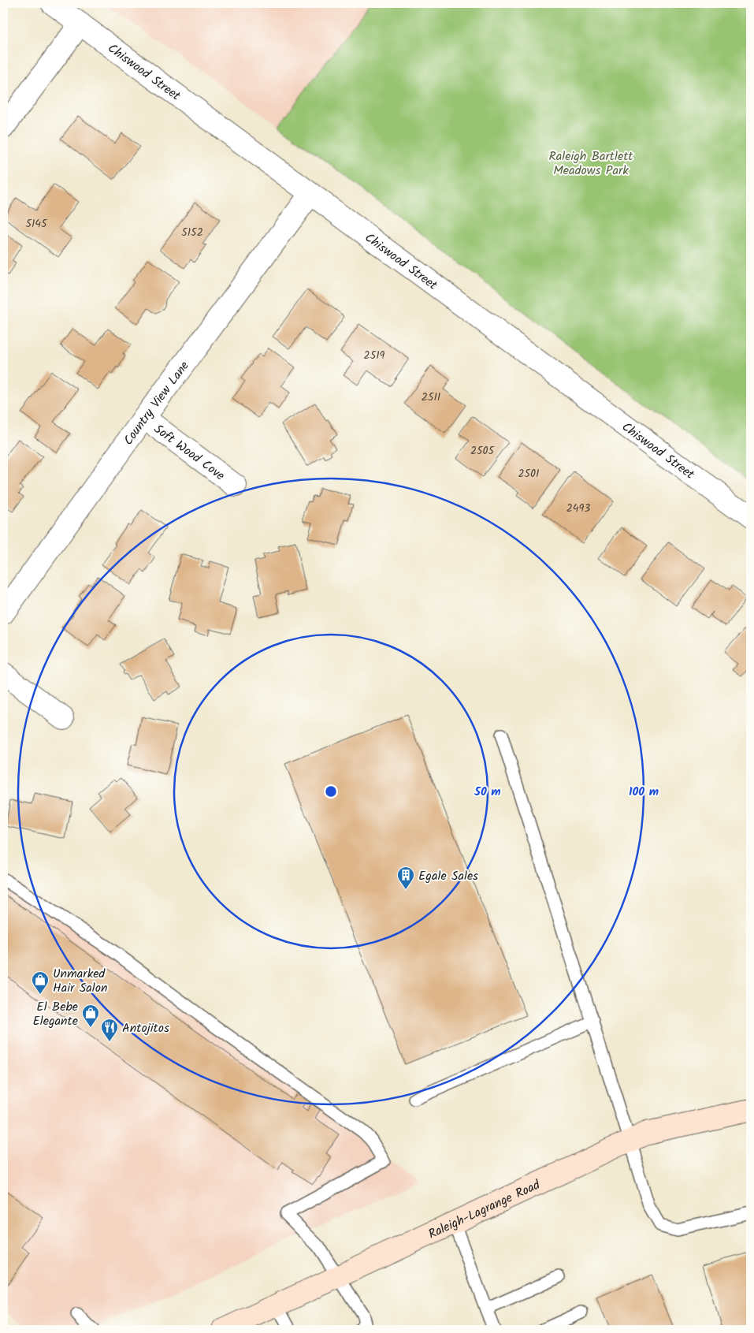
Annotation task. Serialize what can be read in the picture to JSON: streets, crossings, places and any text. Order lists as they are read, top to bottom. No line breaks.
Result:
{"streets":{"main road":["Raleigh-Lagrange Road"],"street":["Chiswood Street","Country View Lane","Soft Wood Cove"]},"crossings":[["Chiswood Street","Country View Lane"],["Country View Lane","Soft Wood Cove"]],"parks":["Raleigh Bartlett Meadows Park"],"places":{"building":["Egale Sales"],"shop":["Unmarked Hair Salon","El Bebe Elegante"],"restaurant":["Antojitos"]},"house_numbers":["5145","5152","2519","2511","2505","2501","2493"],"rings":["50 m","100 m"]}
